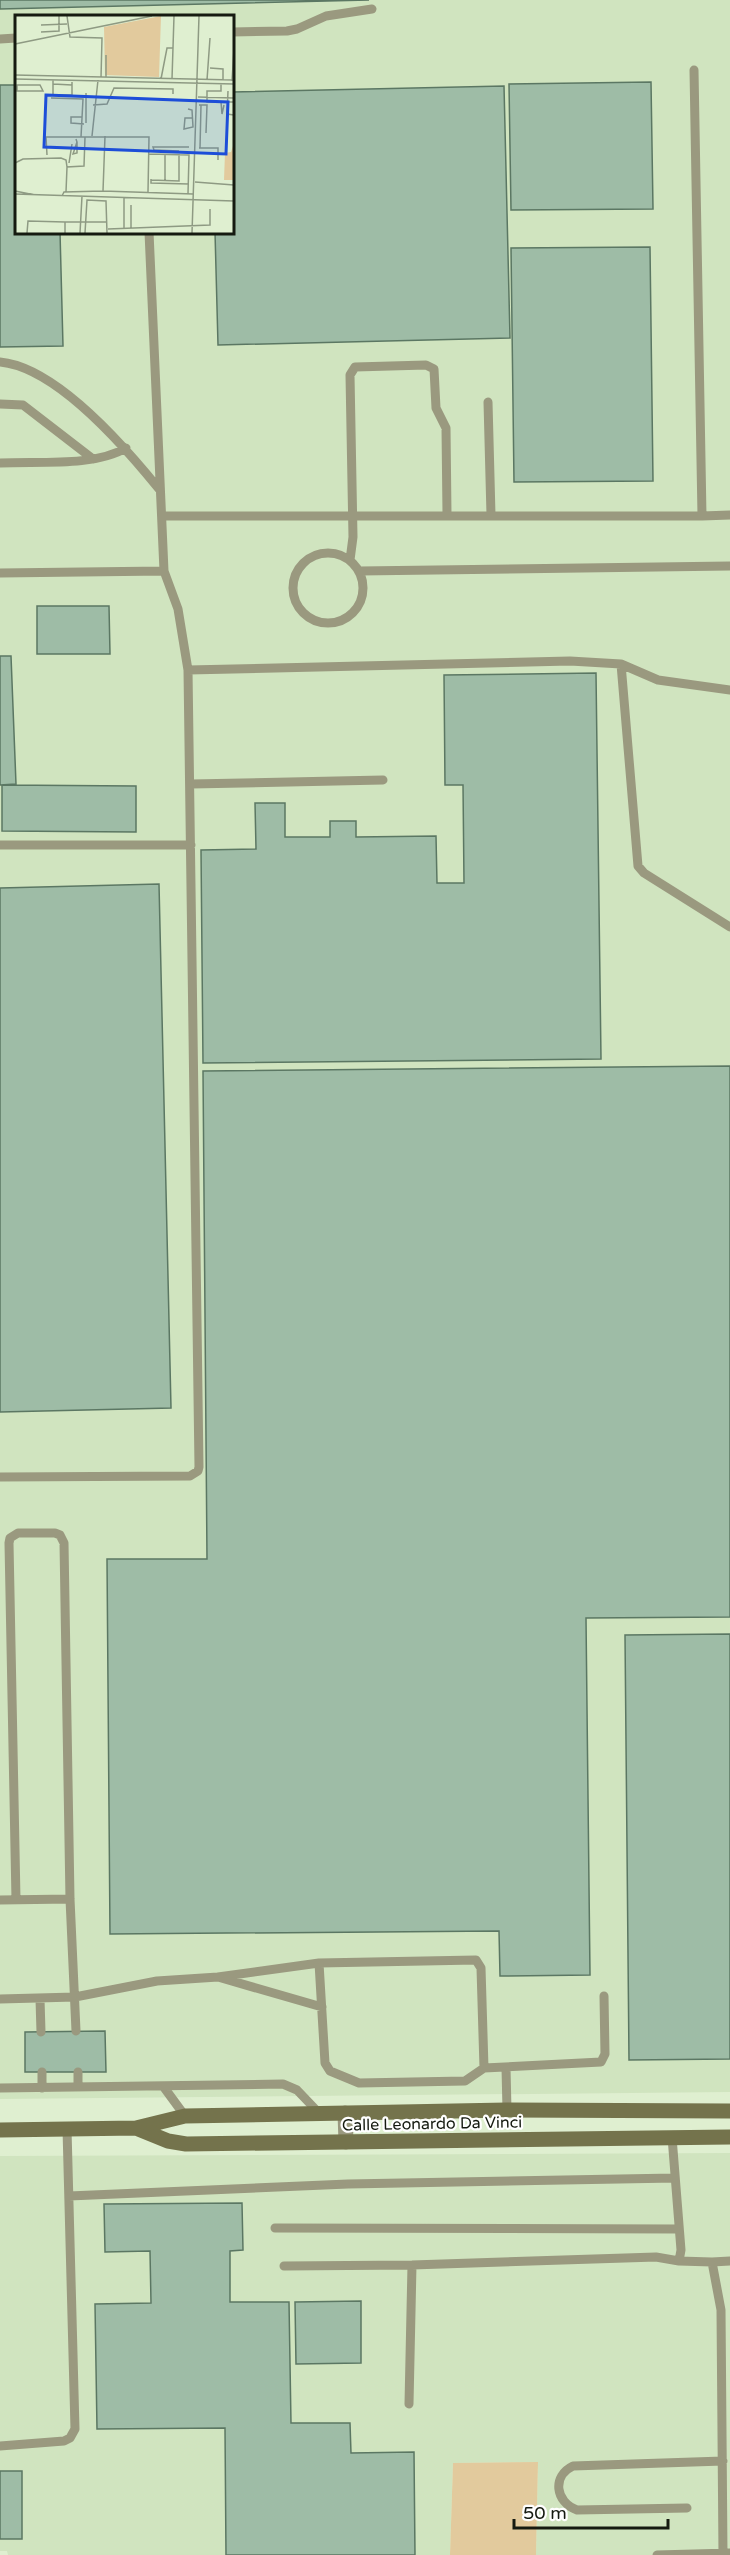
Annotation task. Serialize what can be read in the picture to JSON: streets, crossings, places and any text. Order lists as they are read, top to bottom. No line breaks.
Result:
{"streets":{"main road":["Calle Leonardo Da Vinci"]},"scale_bar":"50 m"}
